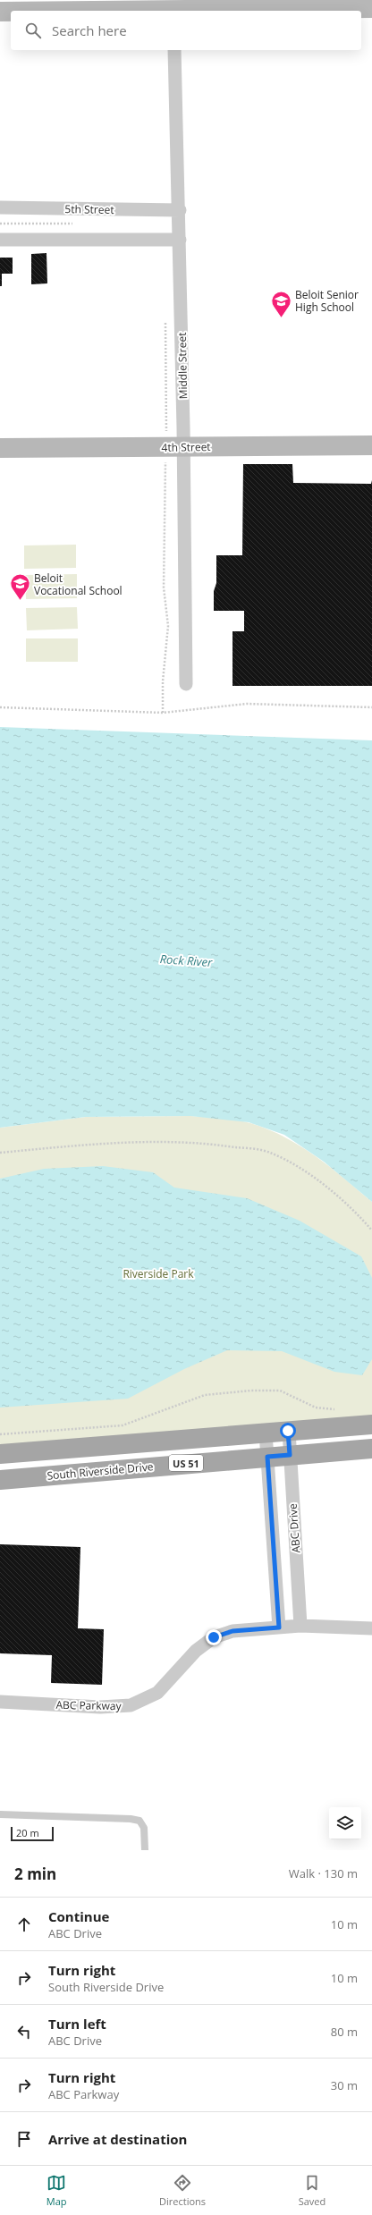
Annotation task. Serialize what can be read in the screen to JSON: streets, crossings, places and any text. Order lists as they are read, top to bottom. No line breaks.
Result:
{"streets":{"main road":["US 51","South Riverside Drive"],"street":["5th Street","Middle Street","4th Street","ABC Drive","ABC Parkway"]},"crossings":[["5th Street","Middle Street"],["Middle Street","4th Street"],["US 51","ABC Drive"],["South Riverside Drive","ABC Drive"],["ABC Drive","ABC Parkway"]],"water":["Rock River"],"parks":["Riverside Park"],"places":{"school or university":["Beloit Senior High School","Beloit Vocational School"]},"scale_bar":"20 m","page":{"search":"Search here","scale":"20 m","heading":["2 min","Walk · 130 m"],"list":[["Continue","ABC Drive","10 m"],["Turn right","South Riverside Drive","10 m"],["Turn left","ABC Drive","80 m"],["Turn right","ABC Parkway","30 m"],"Arrive at destination"],"nav":["Map","Directions","Saved"]}}
